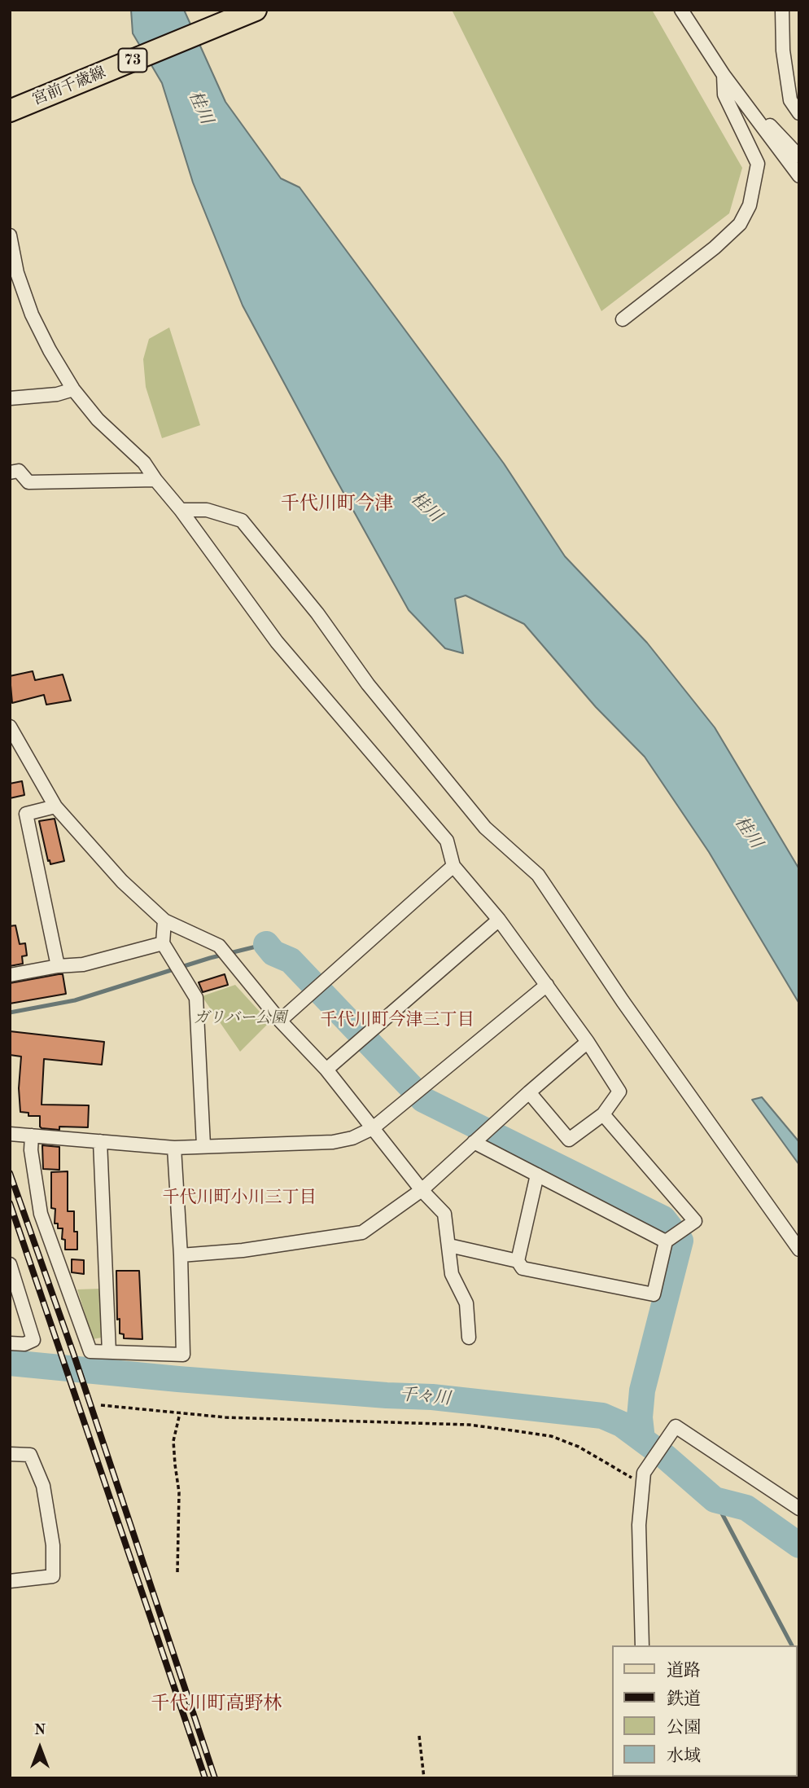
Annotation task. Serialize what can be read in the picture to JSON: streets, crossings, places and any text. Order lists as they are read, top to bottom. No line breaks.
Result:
{"streets":{"main road":["73","宮前千歳線"]},"districts":["千代川町今津","千代川町今津三丁目","千代川町小川三丁目","千代川町高野林"],"water":["桂川","千々川"],"parks":["ガリバー公園"],"legend":["道路","鉄道","公園","水域"],"north":"top"}
